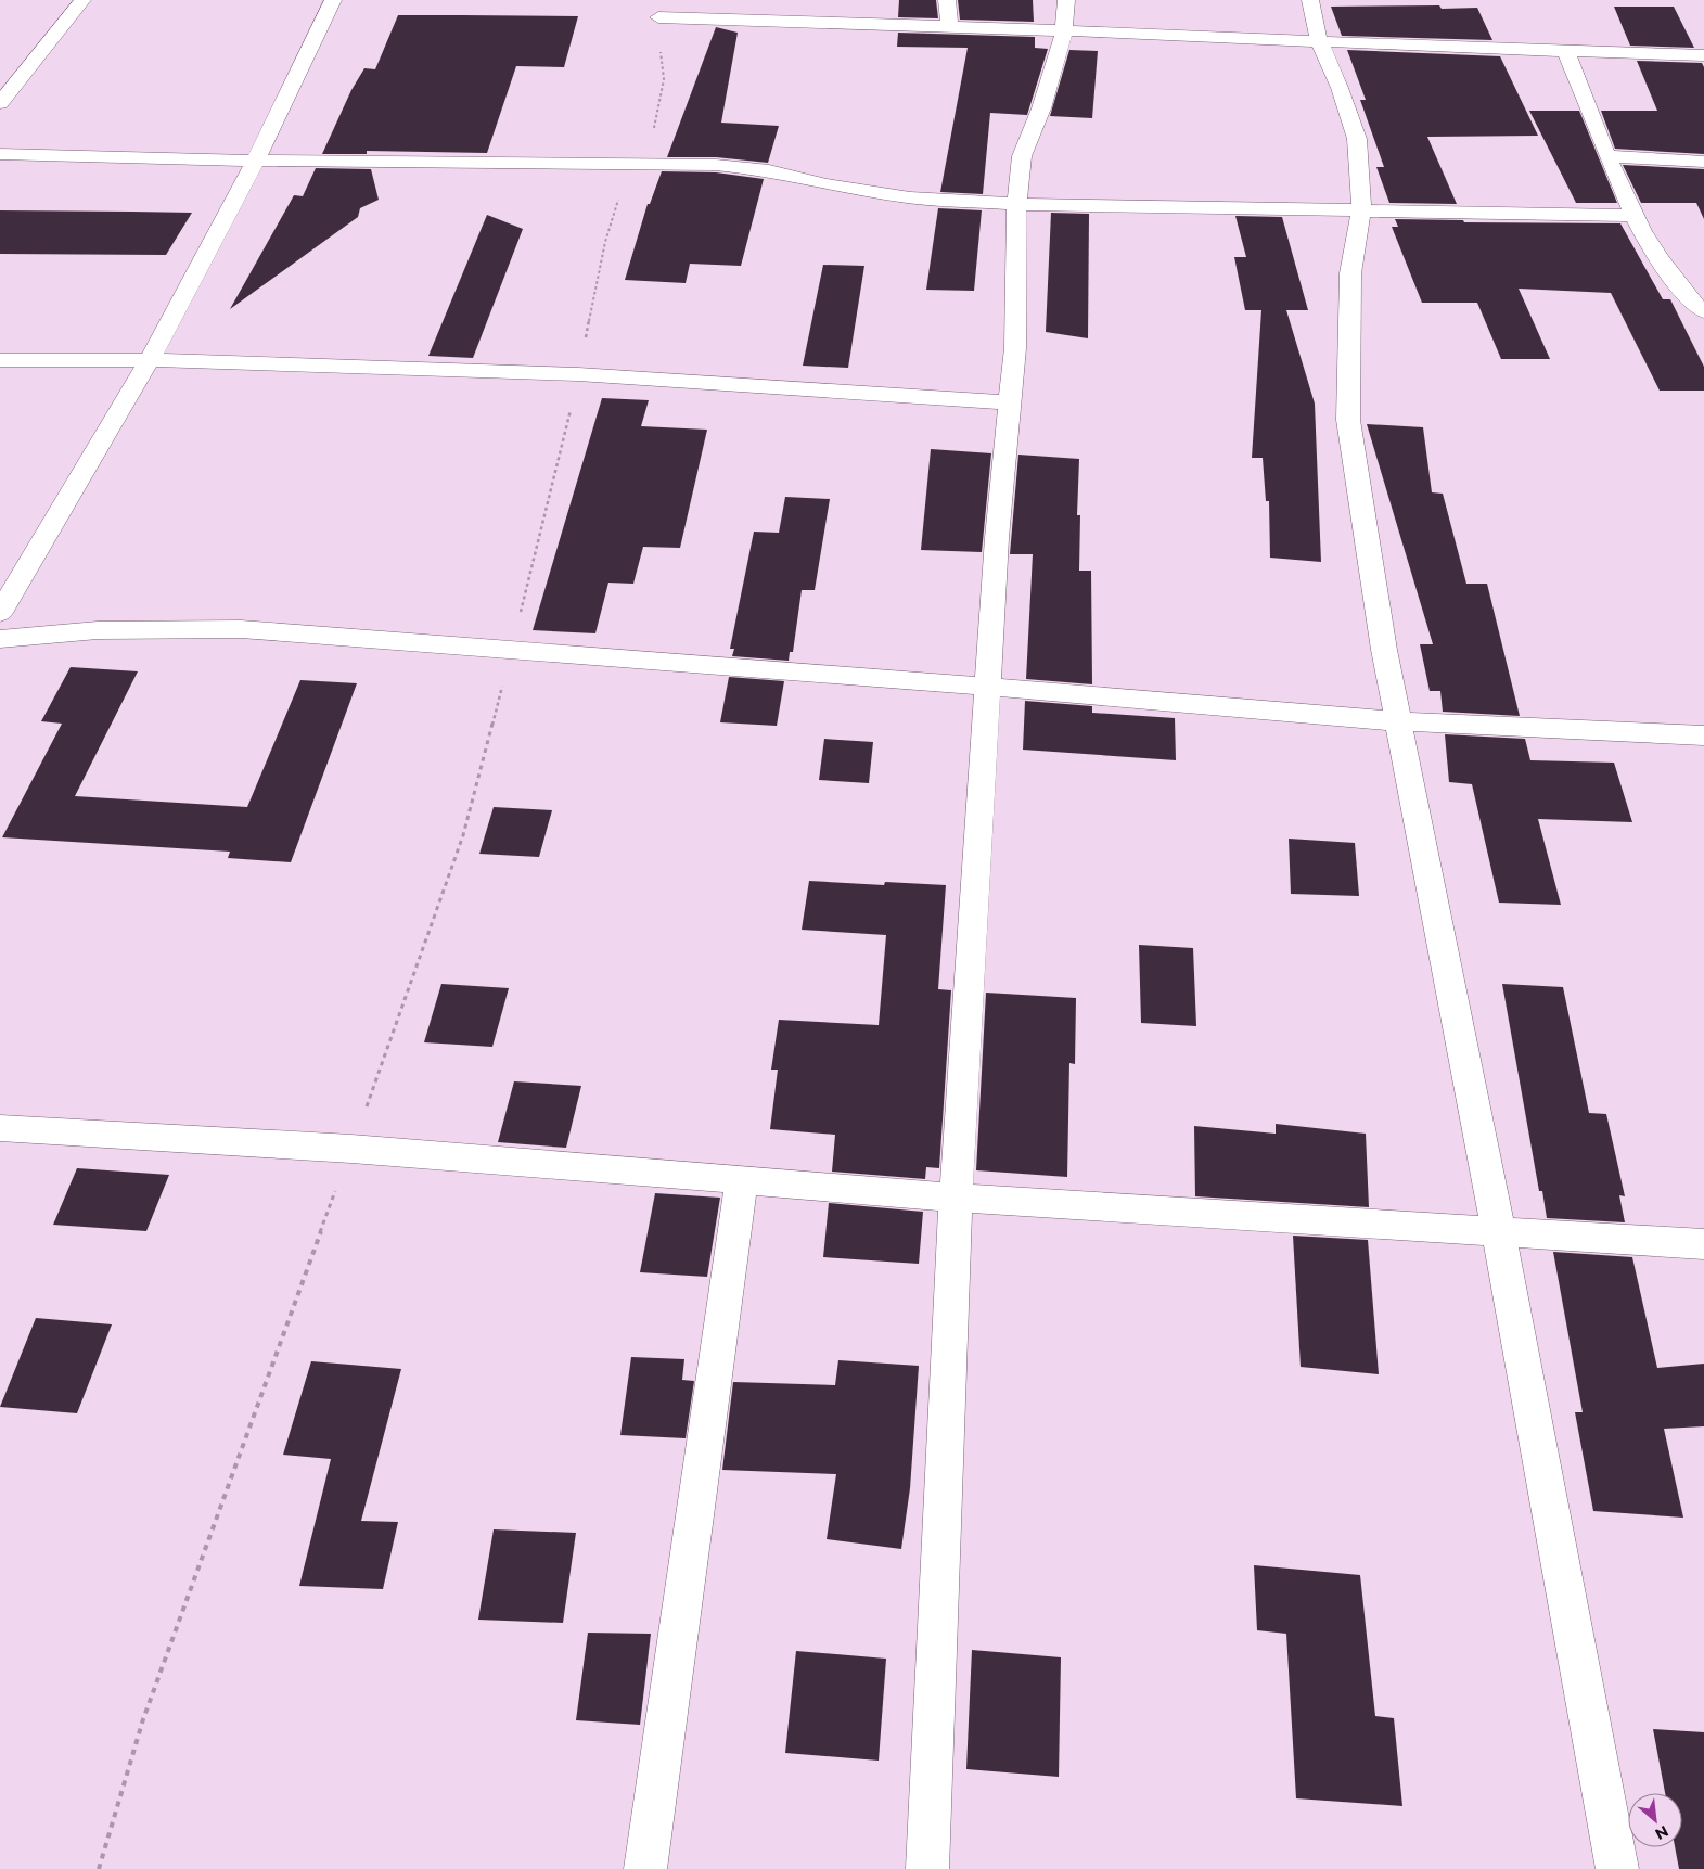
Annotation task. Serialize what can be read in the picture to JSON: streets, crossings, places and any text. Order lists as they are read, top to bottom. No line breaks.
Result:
{"north":"bottom right"}
